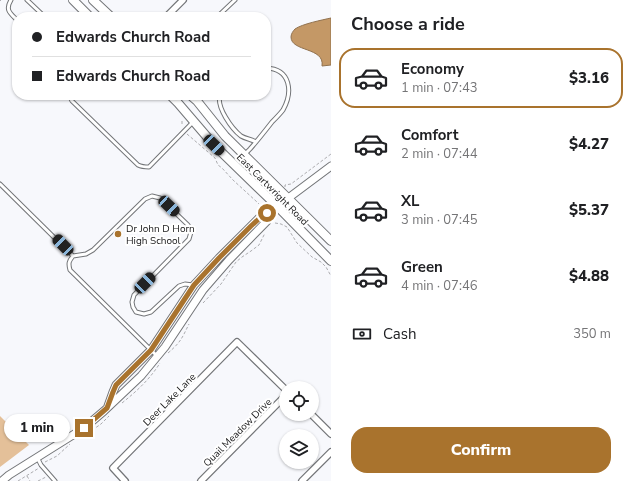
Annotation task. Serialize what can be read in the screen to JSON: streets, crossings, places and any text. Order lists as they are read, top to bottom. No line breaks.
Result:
{"streets":{"main road":["East Cartwright Road"],"street":["Deer Lake Lane","Quail Meadow Drive"]},"places":["Dr John D Horn High School"],"page":{"heading":"Choose a ride","banner":["Edwards Church Road","Edwards Church Road"],"list":[{"name":"Economy","note":"1 min · 07:43","value":"$3.16"},{"name":"Comfort","note":"2 min · 07:44","value":"$4.27"},{"name":"XL","note":"3 min · 07:45","value":"$5.37"},{"name":"Green","note":"4 min · 07:46","value":"$4.88"}],"pay":["Cash","350 m"],"bubble":"1 min","buttons":"Confirm"}}
